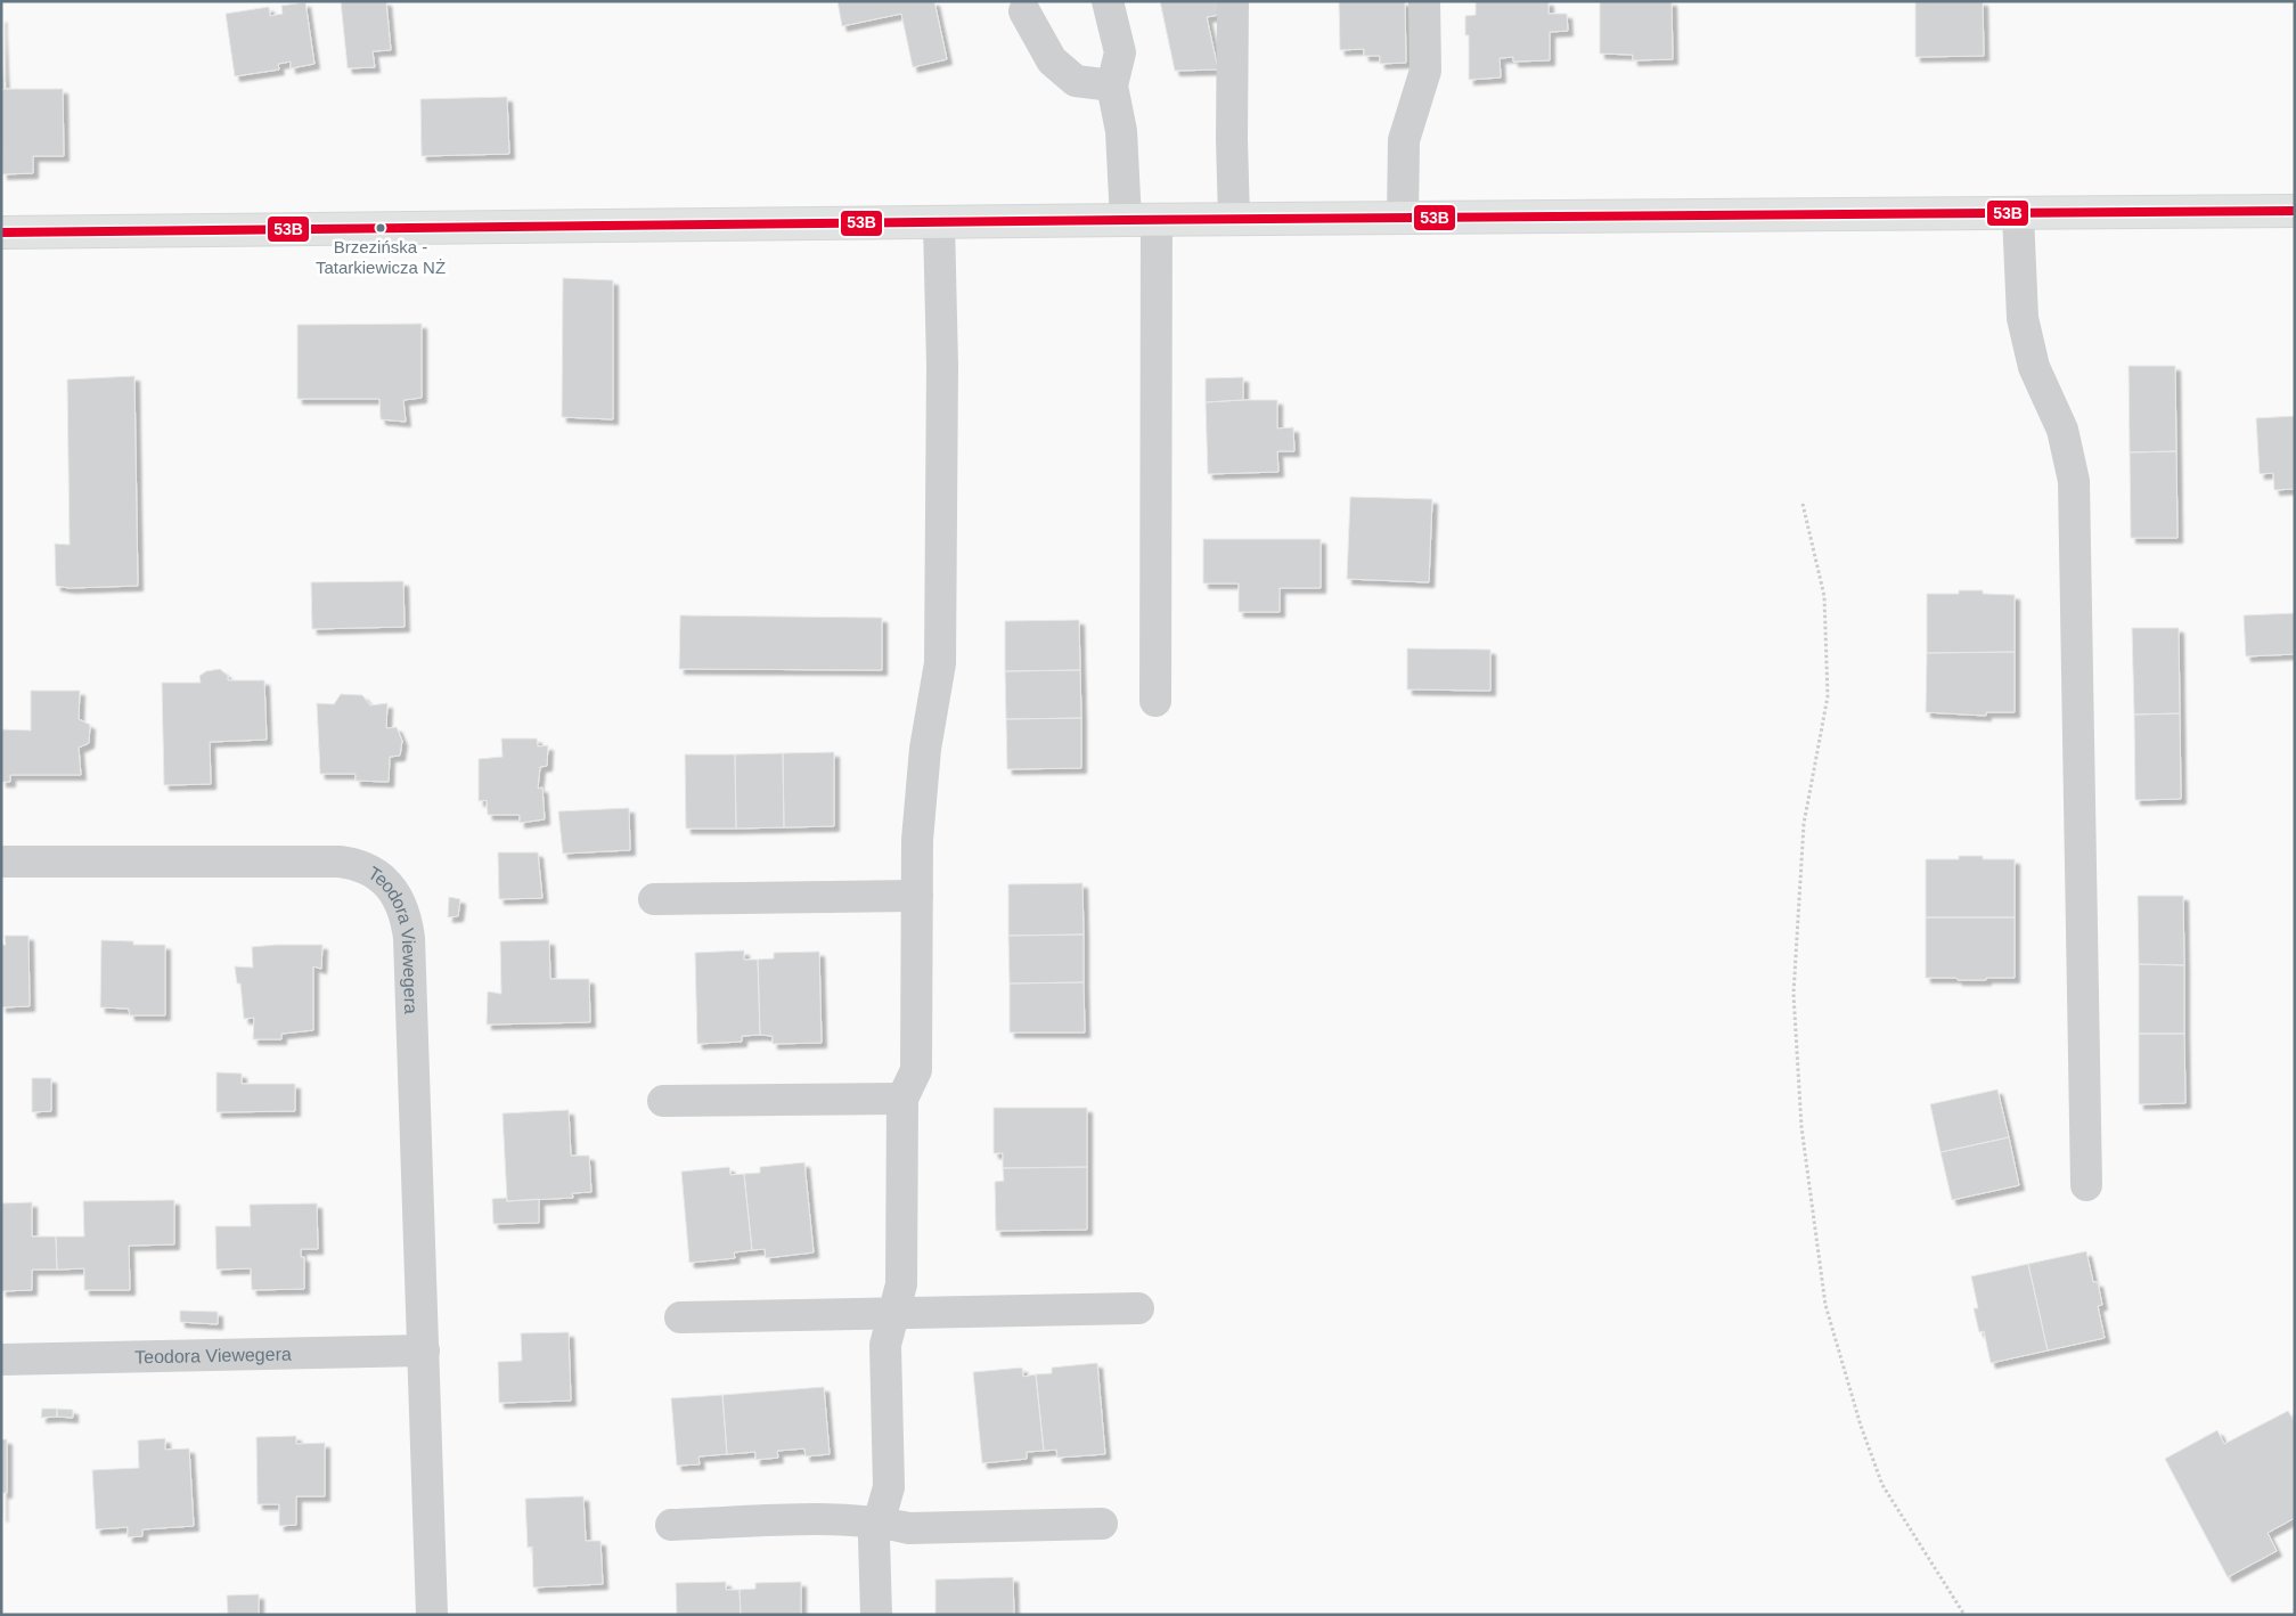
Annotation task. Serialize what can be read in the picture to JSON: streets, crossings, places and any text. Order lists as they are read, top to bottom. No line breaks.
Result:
{"streets":{"street":["Teodora Viewegera"]},"places":["Brzezińska - Tatarkiewicza NŻ"],"lines":["transit line 53B"]}
